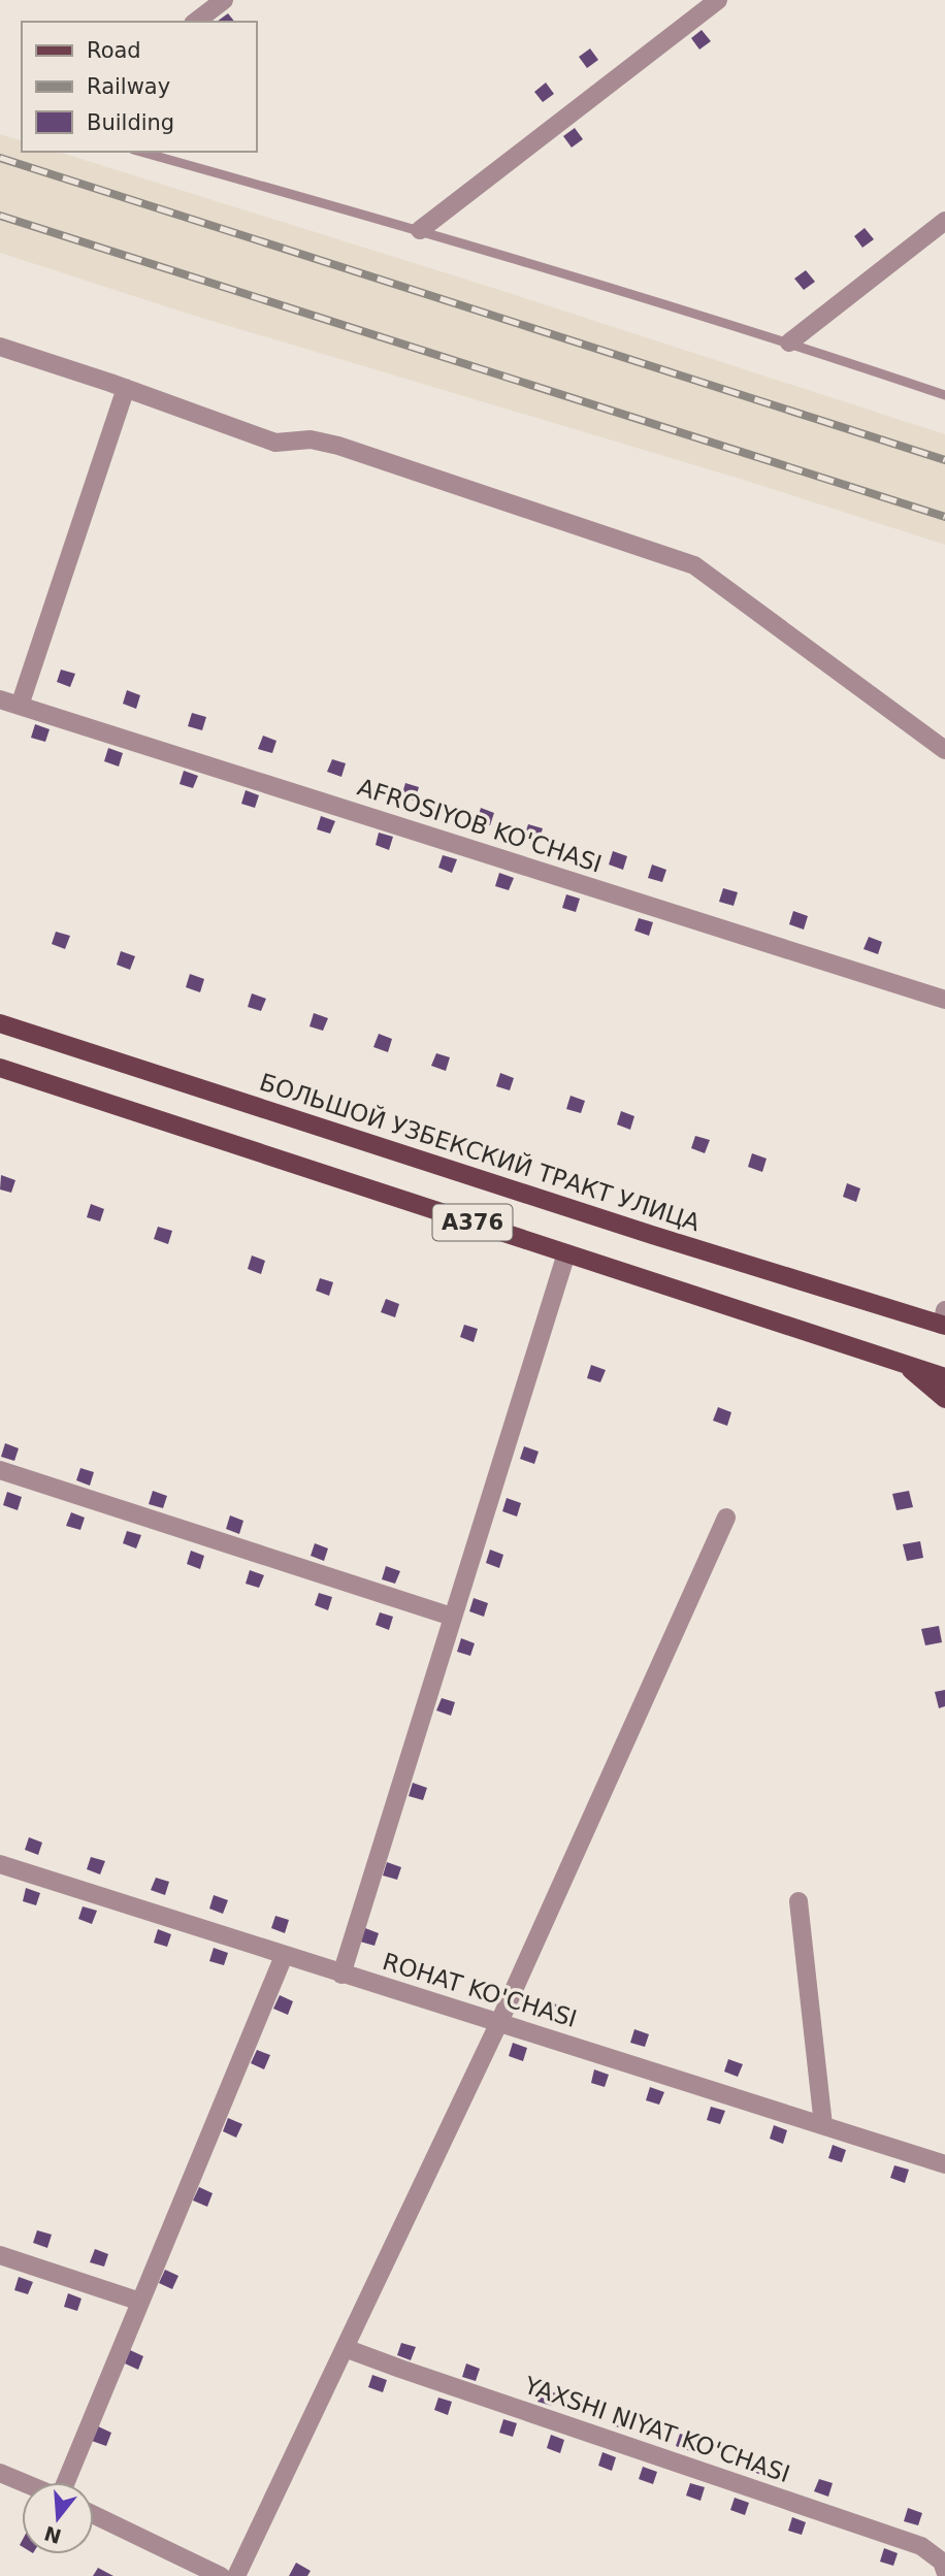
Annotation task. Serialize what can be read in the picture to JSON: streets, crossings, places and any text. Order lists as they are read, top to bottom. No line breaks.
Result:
{"streets":{"main road":["БОЛЬШОЙ УЗБЕКСКИЙ ТРАКТ УЛИЦА","A376"],"street":["AFROSIYOB KO'CHASI","ROHAT KO'CHASI","YAXSHI NIYAT KO'CHASI"]},"legend":["Road","Railway","Building"],"north":"bottom"}
